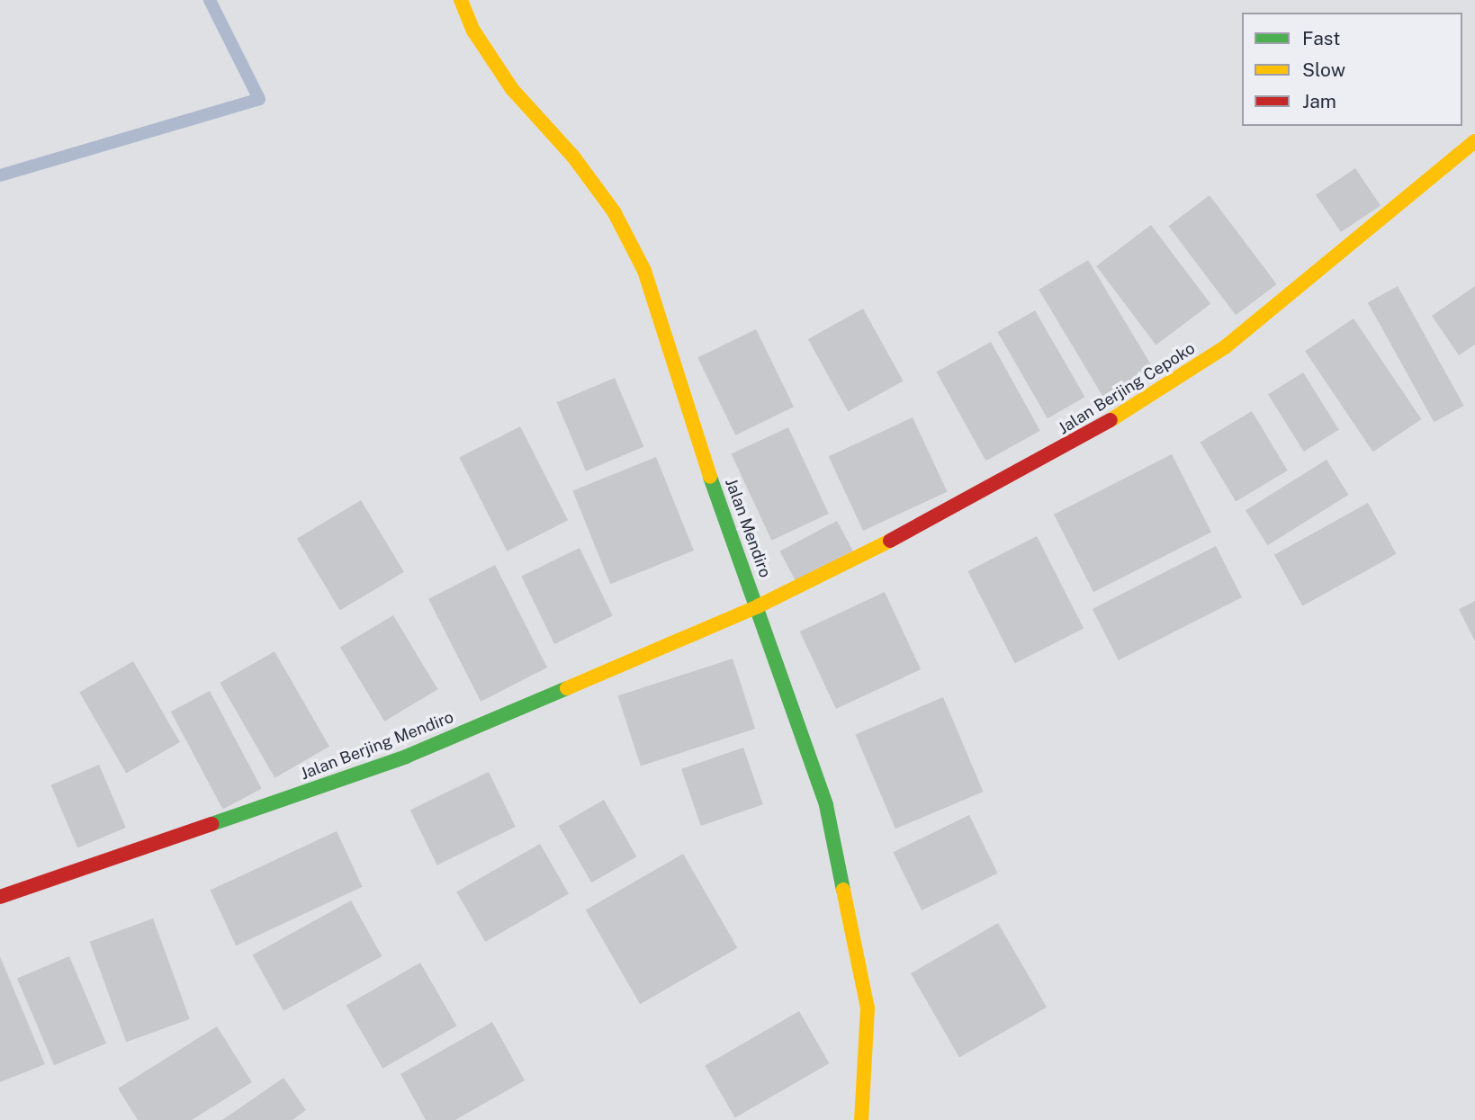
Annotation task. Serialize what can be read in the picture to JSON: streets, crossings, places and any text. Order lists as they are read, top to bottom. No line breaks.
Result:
{"streets":{"street":["Jalan Berjing Cepoko","Jalan Mendiro","Jalan Berjing Mendiro"]},"crossings":[["Jalan Berjing Cepoko","Jalan Mendiro"],["Jalan Berjing Cepoko","Jalan Berjing Mendiro"],["Jalan Mendiro","Jalan Berjing Mendiro"]],"legend":["Fast","Slow","Jam"]}
